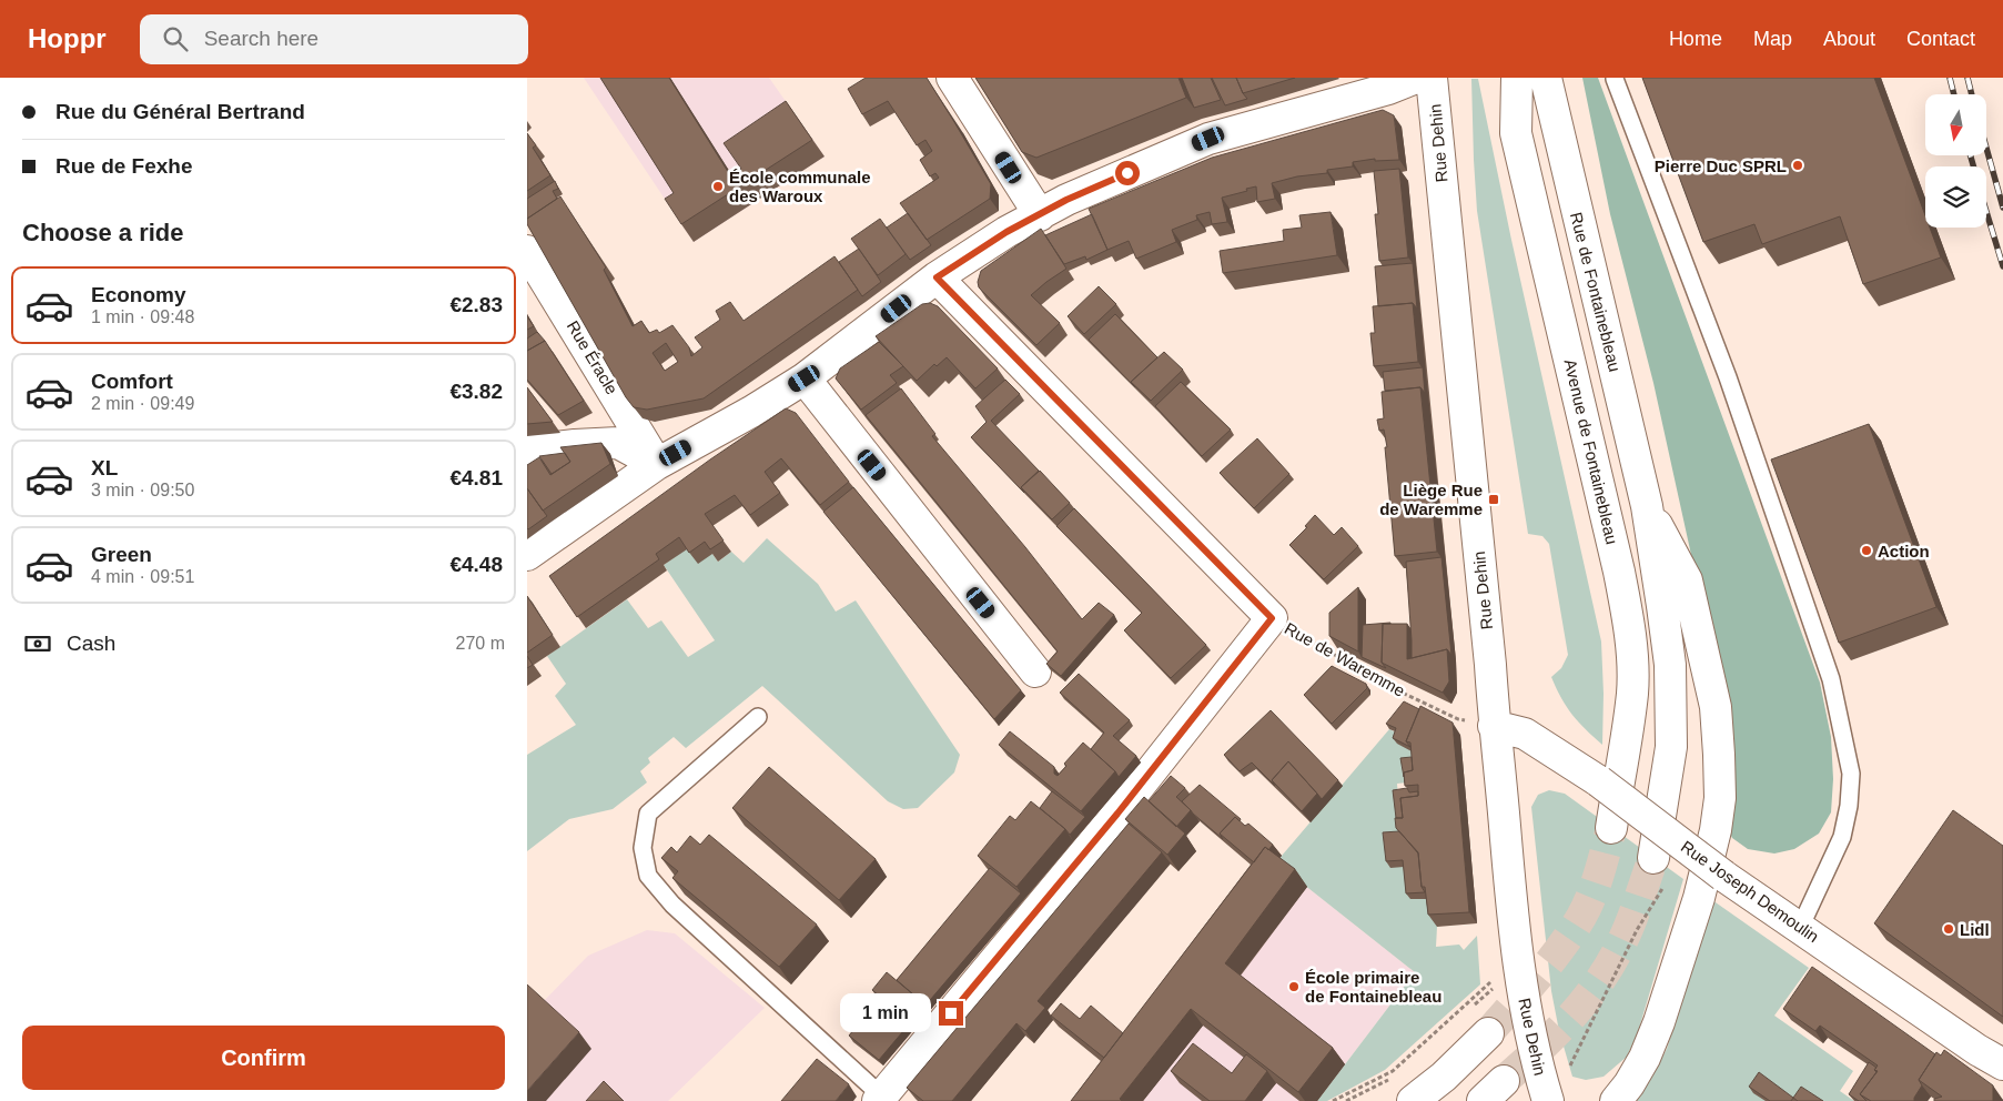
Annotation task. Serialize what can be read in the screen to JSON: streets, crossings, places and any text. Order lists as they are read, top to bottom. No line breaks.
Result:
{"streets":{"street":["Rue Dehin","Rue de Fontainebleau","Rue Éracle","Avenue de Fontainebleau","Rue de Waremme","Rue Joseph Demoulin"]},"crossings":[["Rue Dehin","Rue Joseph Demoulin"]],"places":{"other":["Pierre Duc SPRL","École communale des Waroux","Action","Lidl","École primaire de Fontainebleau"],"transit":["Liège Rue de Waremme"]},"north":"bottom","page":{"header":"Hoppr","search":"Search here","nav":["Home","Map","About","Contact"],"banner":["Rue du Général Bertrand","Rue de Fexhe"],"heading":"Choose a ride","list":[{"name":"Economy","note":"1 min · 09:48","value":"€2.83"},{"name":"Comfort","note":"2 min · 09:49","value":"€3.82"},{"name":"XL","note":"3 min · 09:50","value":"€4.81"},{"name":"Green","note":"4 min · 09:51","value":"€4.48"}],"pay":["Cash","270 m"],"bubble":"1 min","buttons":"Confirm"}}
